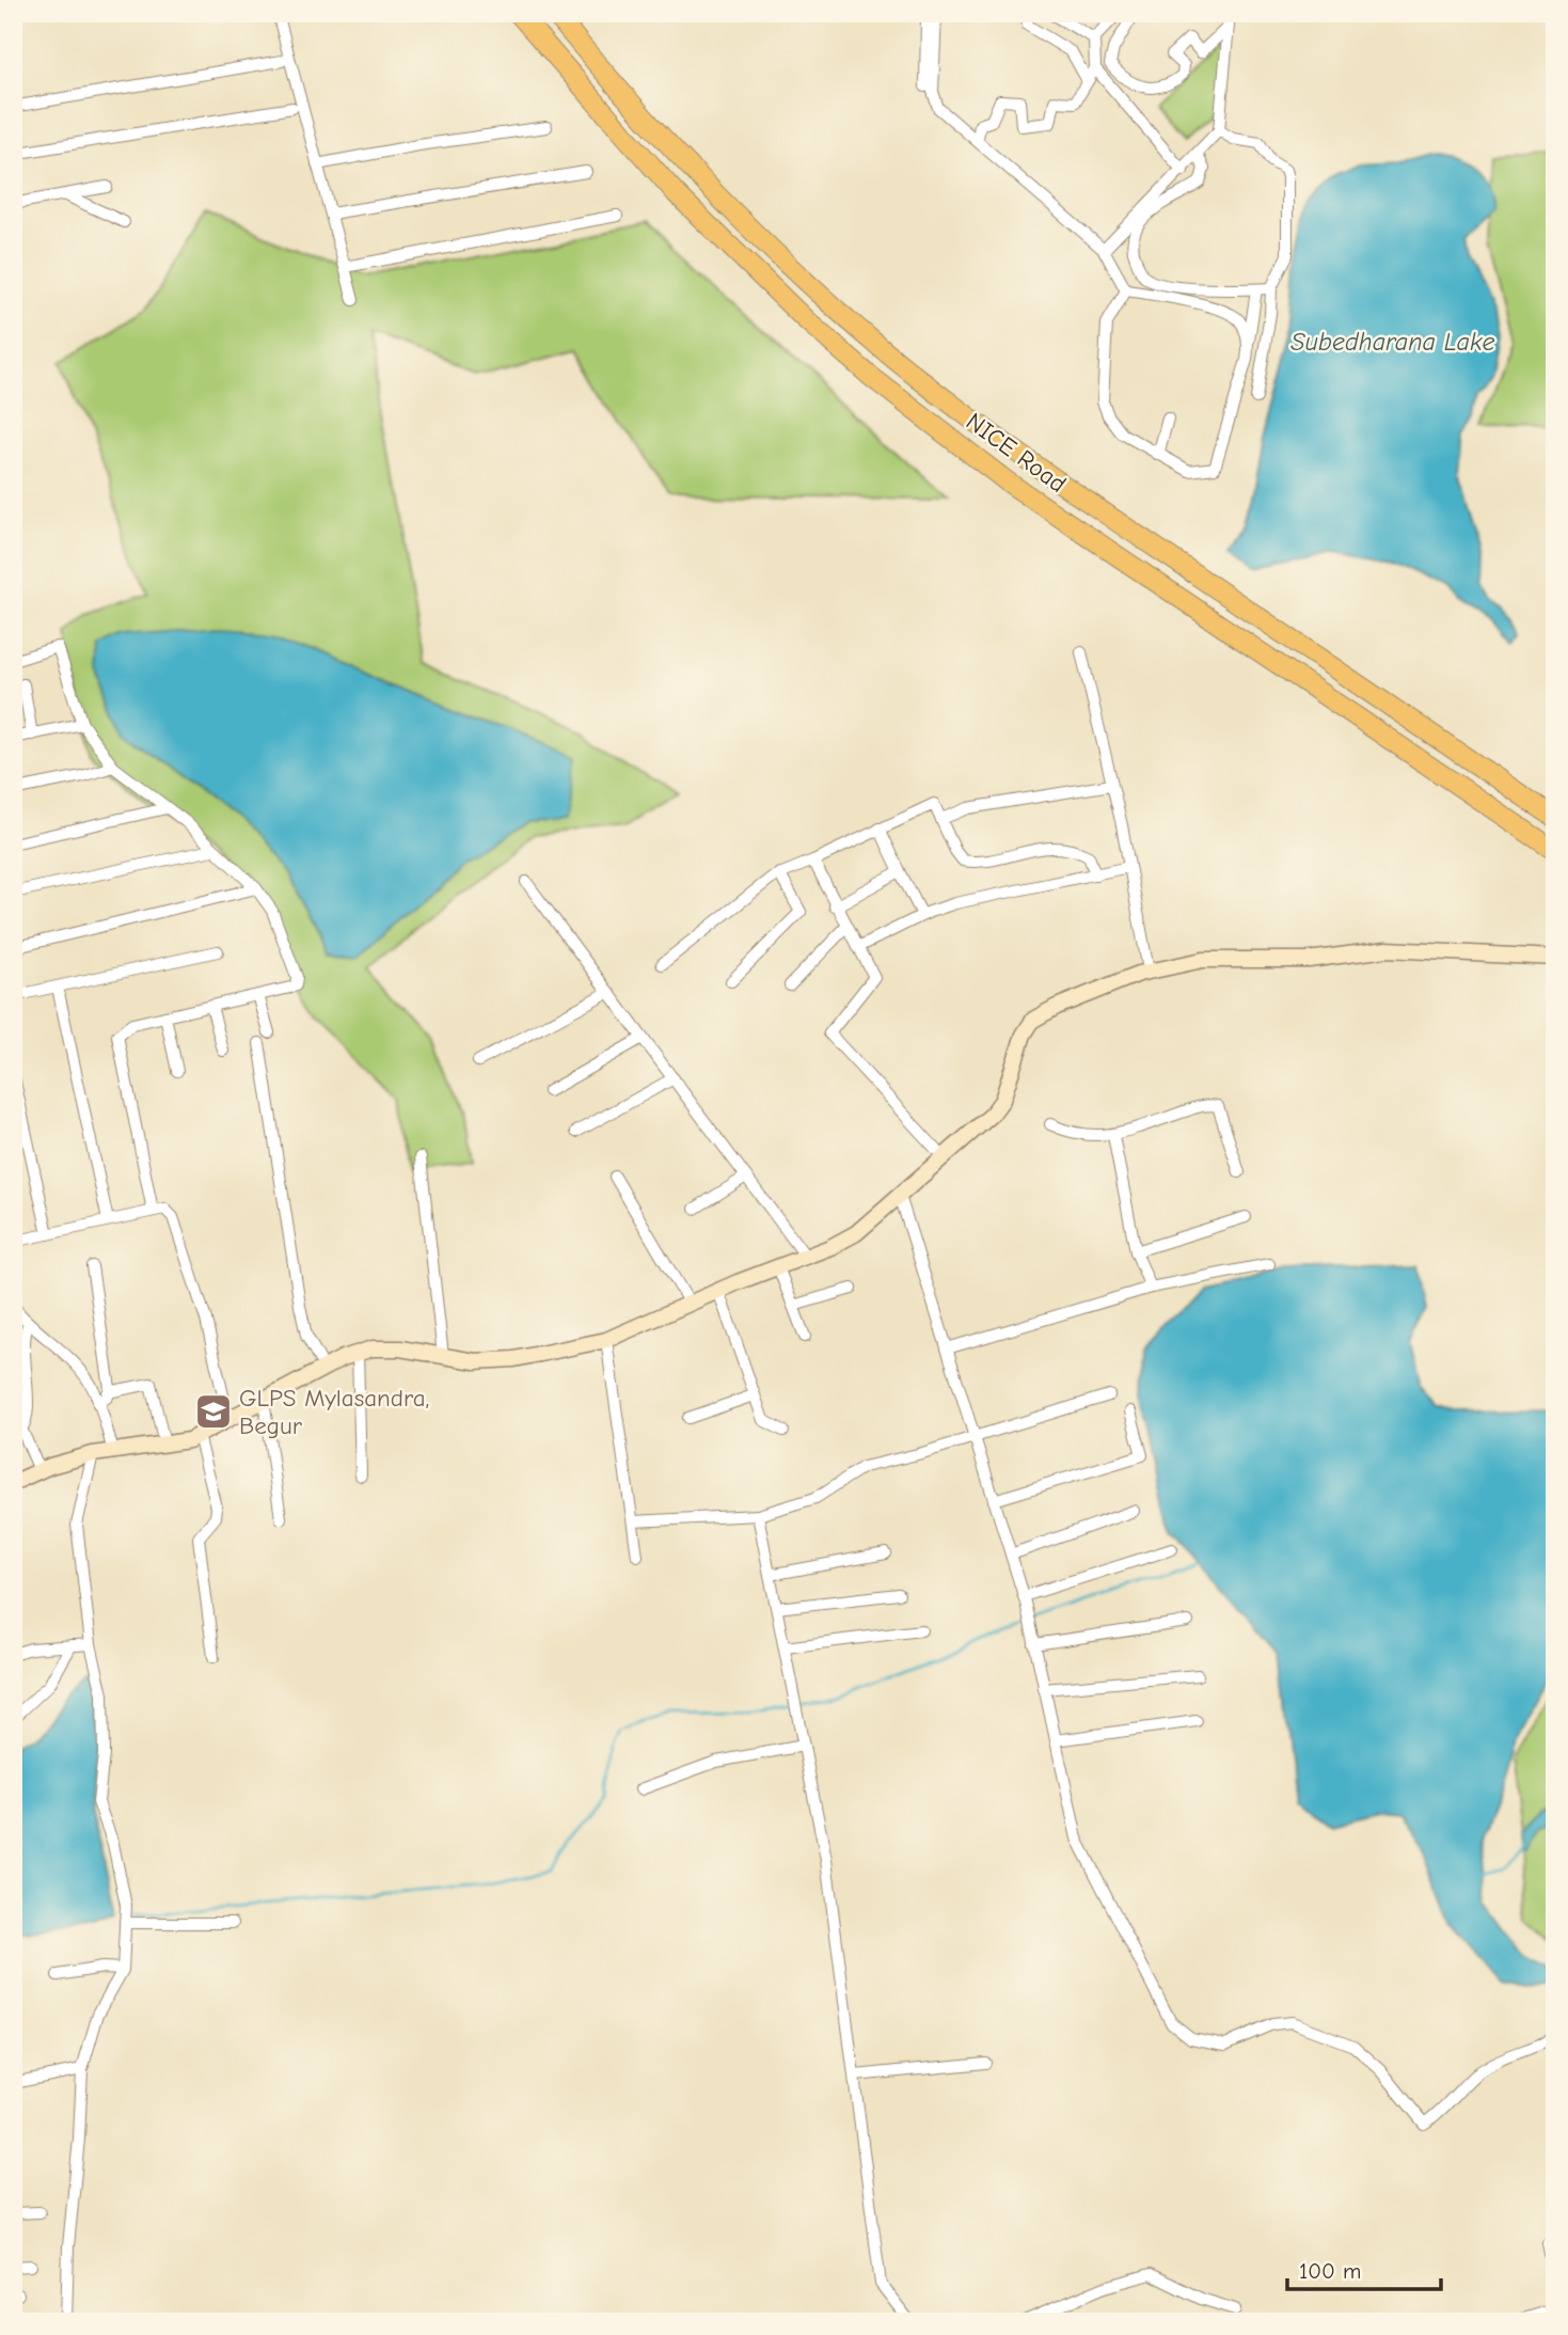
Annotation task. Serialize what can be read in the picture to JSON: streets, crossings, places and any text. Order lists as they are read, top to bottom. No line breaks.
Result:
{"streets":{"highway":["NICE Road"]},"water":["Subedharana Lake"],"places":{"school or university":["GLPS Mylasandra, Begur"]},"scale_bar":"100 m"}
